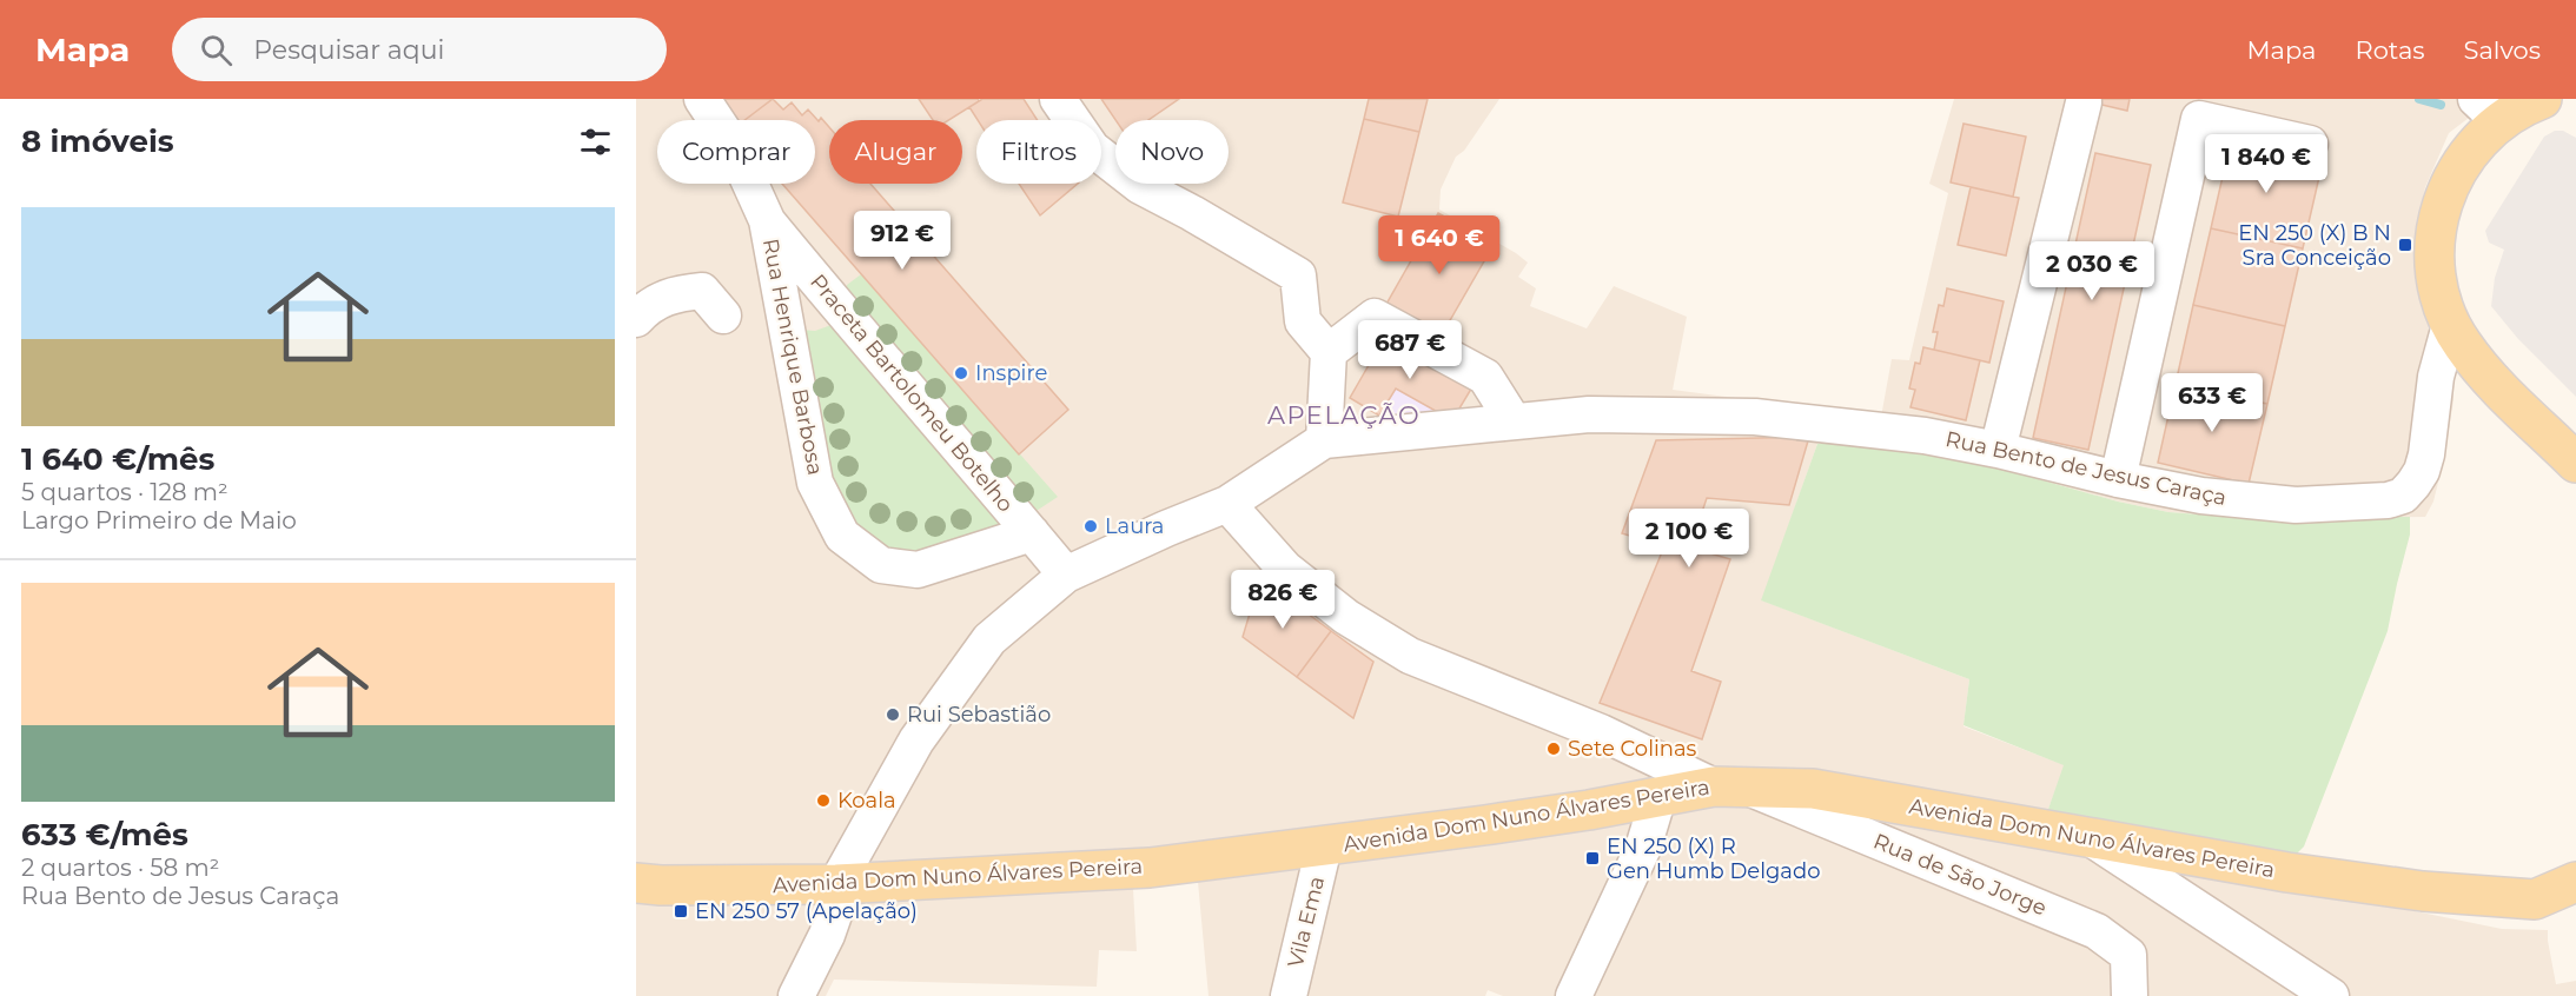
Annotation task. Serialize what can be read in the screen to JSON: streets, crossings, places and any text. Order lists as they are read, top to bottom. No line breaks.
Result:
{"streets":{"main road":["Avenida Dom Nuno Álvares Pereira"],"street":["Rua Henrique Barbosa","Praceta Bartolomeu Botelho","Rua Bento de Jesus Caraça","Rua de São Jorge","Vila Ema"]},"crossings":[["Rua Henrique Barbosa","Praceta Bartolomeu Botelho"],["Avenida Dom Nuno Álvares Pereira","Rua de São Jorge"],["Avenida Dom Nuno Álvares Pereira","Vila Ema"]],"districts":["APELAÇÃO"],"places":{"transit":["EN 250 (X) B N Sra Conceição","EN 250 (X) R Gen Humb Delgado","EN 250 57 (Apelação)"],"other":["Inspire","Laura","Rui Sebastião","Sete Colinas","Koala"]},"page":{"header":"Mapa","search":"Pesquisar aqui","nav":["Mapa","Rotas","Salvos"],"heading":"8 imóveis","chip":["Comprar","Alugar","Filtros","Novo"],"price":["1 840 €","912 €","1 640 €","2 030 €","687 €","633 €","2 100 €","826 €"],"list":[{"name":"1 640 €/mês","note":"5 quartos · 128 m² · Largo Primeiro de Maio"},{"name":"633 €/mês","note":"2 quartos · 58 m² · Rua Bento de Jesus Caraça"}]}}
